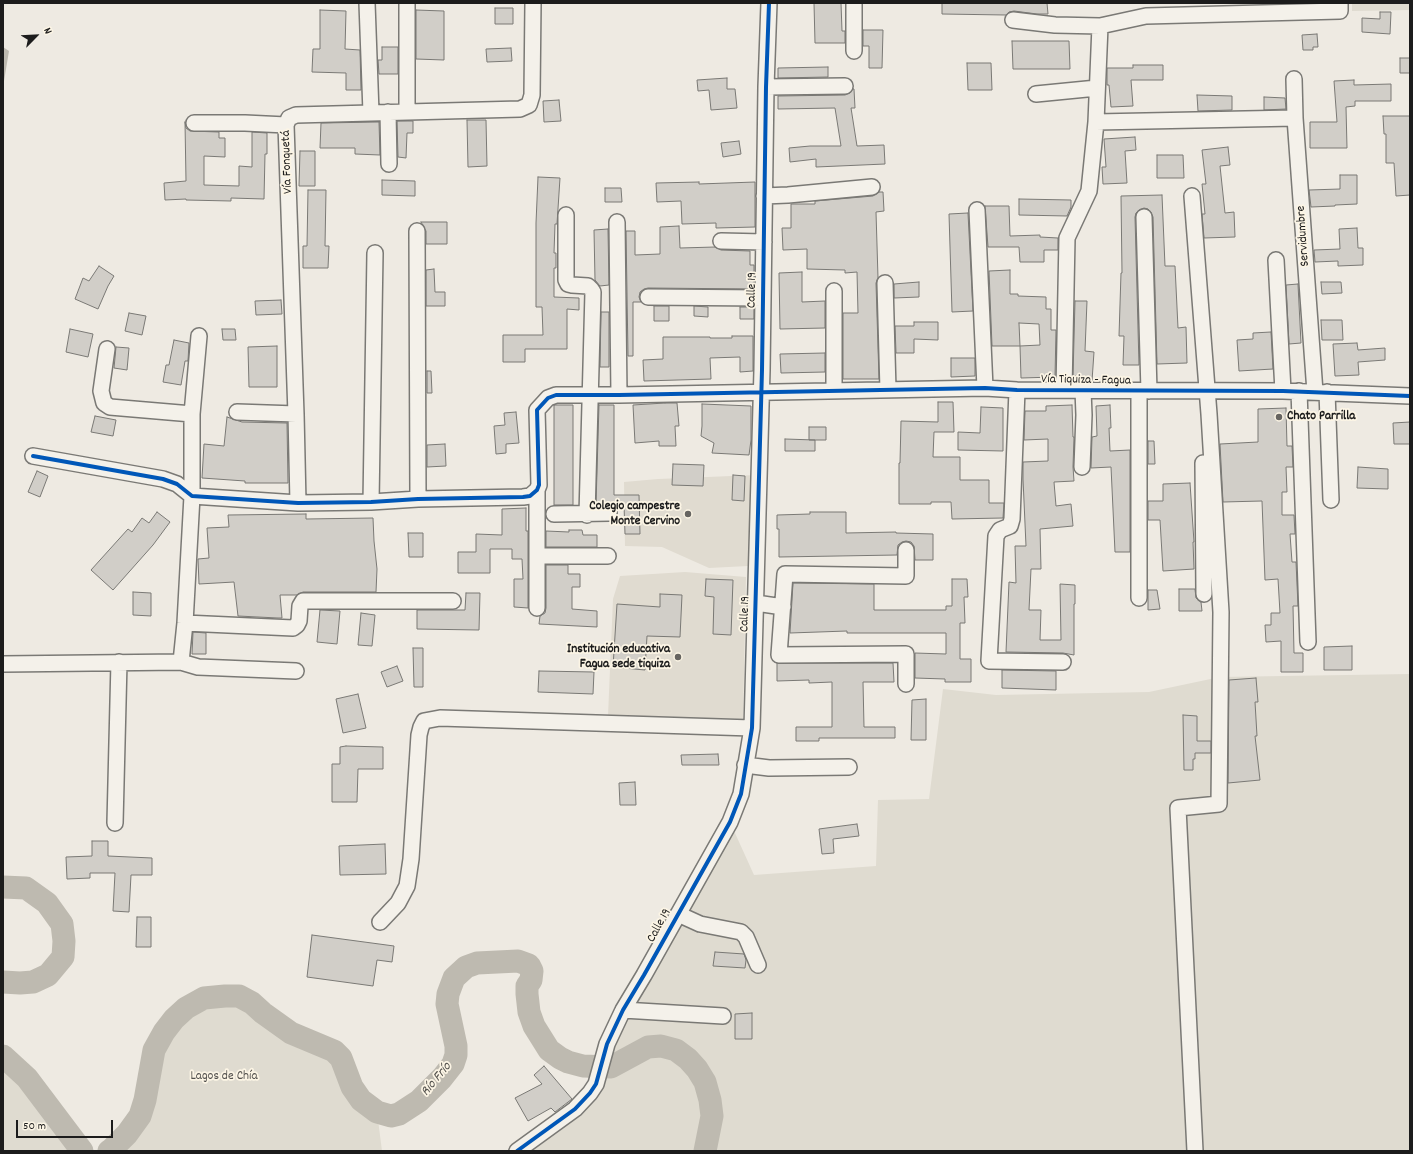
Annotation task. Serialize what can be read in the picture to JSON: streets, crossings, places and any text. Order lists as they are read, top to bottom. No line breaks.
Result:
{"streets":{"street":["Vía Fonquetá","Servidumbre","Calle 19","Vía Tiquiza - Fagua"]},"crossings":[["Servidumbre","Vía Tiquiza - Fagua"],["Calle 19","Vía Tiquiza - Fagua"]],"water":["Río Frío"],"parks":["Lagos de Chía"],"places":["Chato Parrilla","Colegio campestre Monte Cervino","Institución educativa Fagua sede tiquiza"],"scale_bar":"50 m","north":"top right"}
